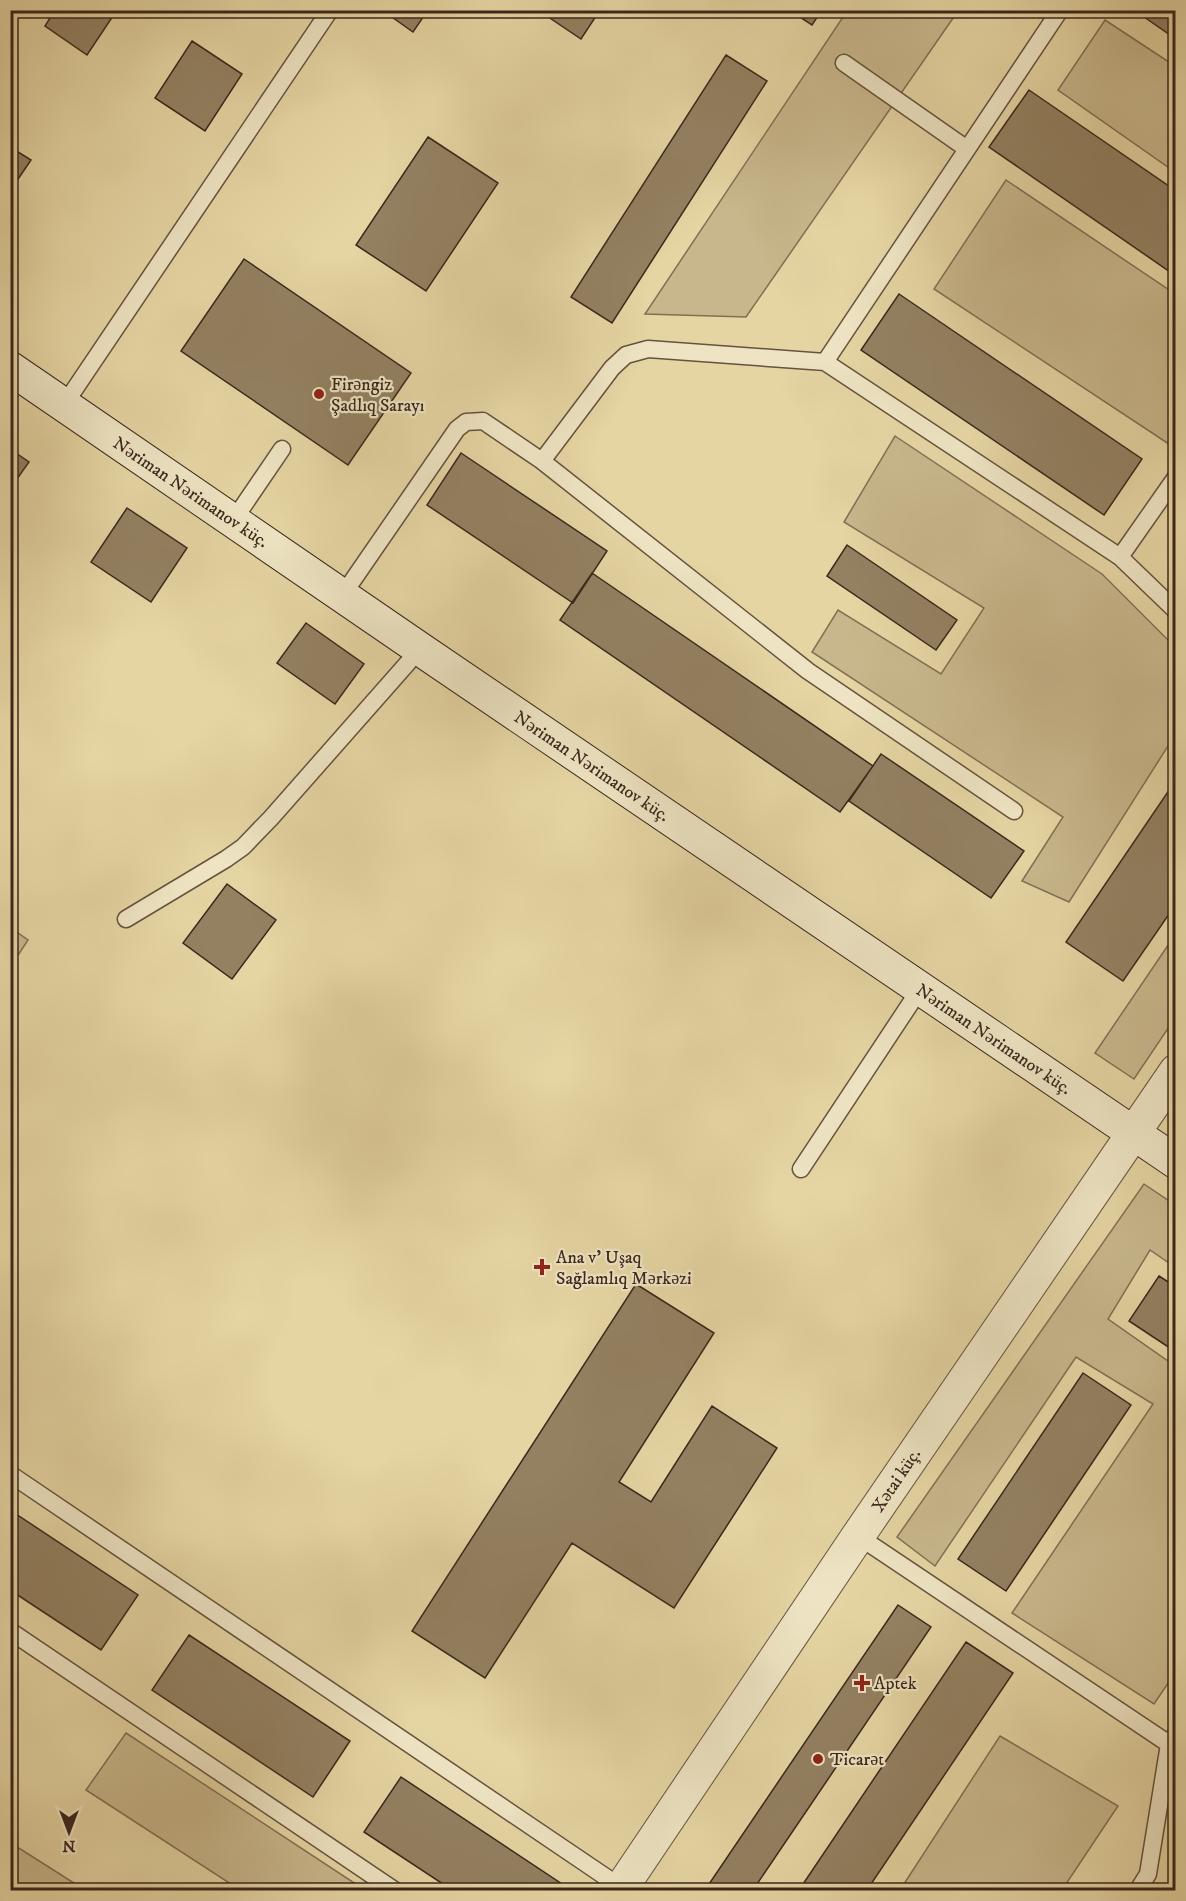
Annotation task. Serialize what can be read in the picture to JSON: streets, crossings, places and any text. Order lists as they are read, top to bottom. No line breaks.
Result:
{"streets":{"street":["Nəriman Nərimanov küç.","Xətai küç."]},"crossings":[["Nəriman Nərimanov küç.","Xətai küç."]],"places":{"other":["Firəngiz Şadlıq Sarayı","Ticarət"],"health":["Ana v' Uşaq Sağlamlıq Mərkəzi","Aptek"]},"north":"bottom"}
